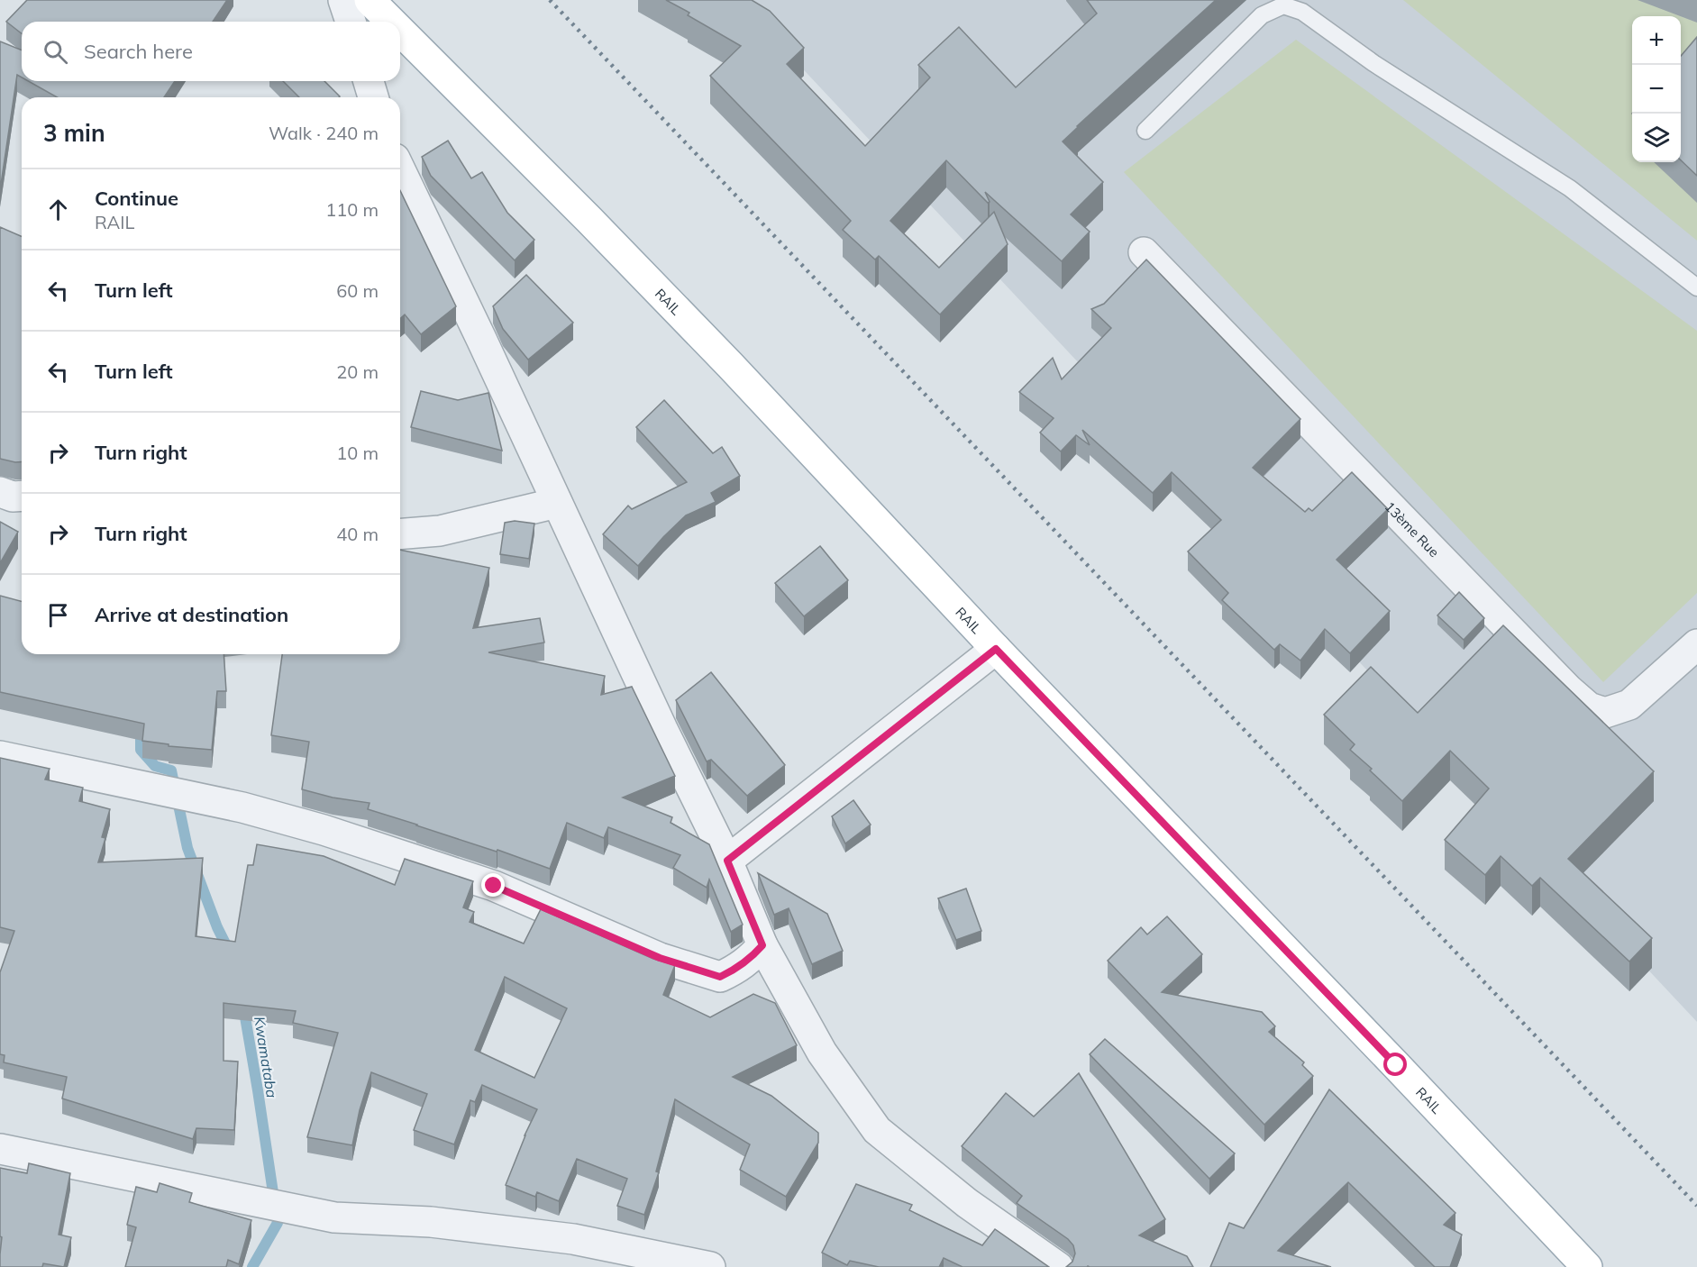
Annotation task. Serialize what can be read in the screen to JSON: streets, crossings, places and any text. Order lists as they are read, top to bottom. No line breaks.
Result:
{"streets":{"main road":["RAIL"],"street":["13ème Rue"]},"water":["Kwamataba"],"page":{"map_buttons":["+","−"],"search":"Search here","heading":["3 min","Walk · 240 m"],"list":[["Continue","RAIL","110 m"],["Turn left","60 m"],["Turn left","20 m"],["Turn right","10 m"],["Turn right","40 m"],"Arrive at destination"]}}
